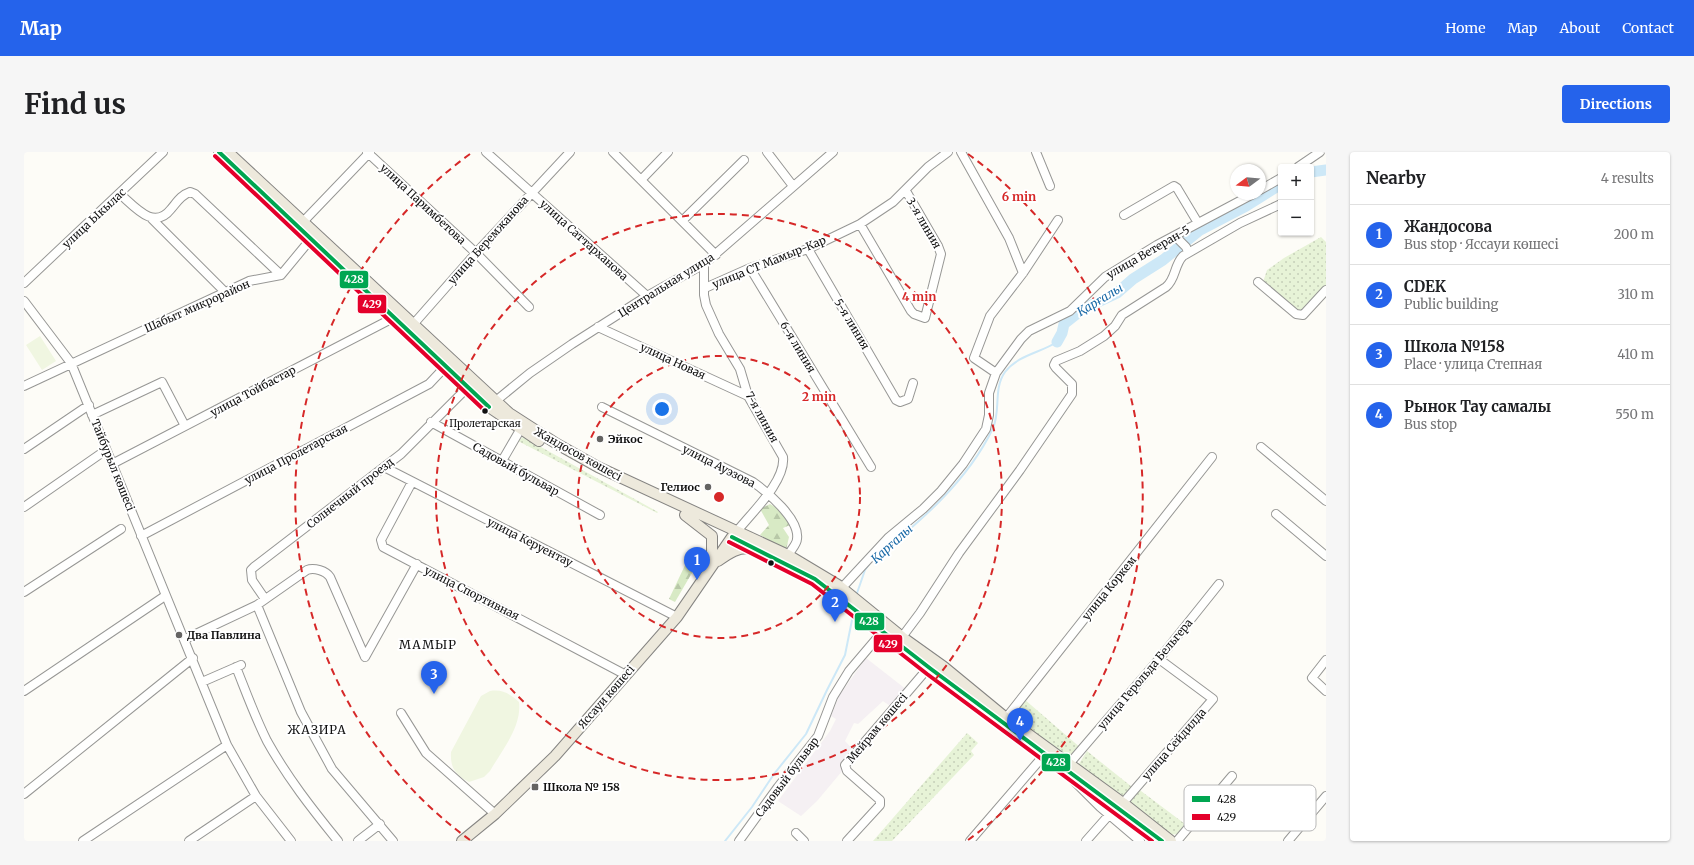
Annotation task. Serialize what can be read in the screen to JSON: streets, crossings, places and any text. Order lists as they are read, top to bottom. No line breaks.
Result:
{"streets":{"main road":["Жандосов көшесі","Яссауи көшесі"],"street":["улица Паримбетова","улица Ыкылас","3-я линия","улица Беремжанова","улица Саттарханова","улица Ветеран-5","улица СТ Мамыр-Кар","Центральная улица","Шабыт микрорайон","5-я линия","6-я линия","улица Новая","улица Тойбастар","7-я линия","улица Пролетарская","Тайбурыл көшесі","улица Ауэзова","Садовый бульвар","Солнечный проезд","улица Керуентау","улица Коркем","улица Спортивная","улица Герольда Бельгера","Мейрам көшесі","улица Сейдилда"]},"crossings":[["улица Паримбетова","улица Беремжанова"],["3-я линия","улица СТ Мамыр-Кар"],["улица Беремжанова","улица Саттарханова"],["улица Беремжанова","Жандосов көшесі"],["улица Саттарханова","Центральная улица"],["улица СТ Мамыр-Кар","5-я линия"],["улица СТ Мамыр-Кар","6-я линия"],["улица СТ Мамыр-Кар","7-я линия"],["Центральная улица","улица Новая"],["Центральная улица","7-я линия"],["Центральная улица","Жандосов көшесі"],["Шабыт микрорайон","Тайбурыл көшесі"],["улица Новая","7-я линия"],["улица Тойбастар","Жандосов көшесі"],["улица Тойбастар","Тайбурыл көшесі"],["7-я линия","Жандосов көшесі"],["7-я линия","улица Ауэзова"],["7-я линия","Яссауи көшесі"],["улица Пролетарская","Жандосов көшесі"],["улица Пролетарская","Тайбурыл көшесі"],["Жандосов көшесі","Солнечный проезд"],["Жандосов көшесі","Яссауи көшесі"],["Садовый бульвар","Солнечный проезд"],["Солнечный проезд","улица Керуентау"],["улица Керуентау","улица Спортивная"],["улица Керуентау","Яссауи көшесі"],["улица Спортивная","Яссауи көшесі"],["улица Герольда Бельгера","улица Сейдилда"]],"districts":["МАМЫР","ЖАЗИРА"],"water":["Қарғалы"],"places":{"other":["Пролетарская","Эйкос","Гелиос","Два Павлина"],"transit":["Школа № 158"]},"lines":["transit line 428","transit line 429"],"legend":["428","429"],"north":"left","page":{"header":"Map","nav":["Home","Map","About","Contact"],"buttons":"Directions","title":"Find us","heading":["Nearby","4 results"],"map_buttons":["+","−"],"list":[{"mark":"1","name":"Жандосова","note":"Bus stop · Яссауи көшесі","value":"200 m"},{"mark":"2","name":"CDEK","note":"Public building","value":"310 m"},{"mark":"3","name":"Школа №158","note":"Place · улица Степная","value":"410 m"},{"mark":"4","name":"Рынок Тау самалы","note":"Bus stop","value":"550 m"}],"pins":["1","2","3","4"]},"rings":["6 min","4 min","2 min"]}
